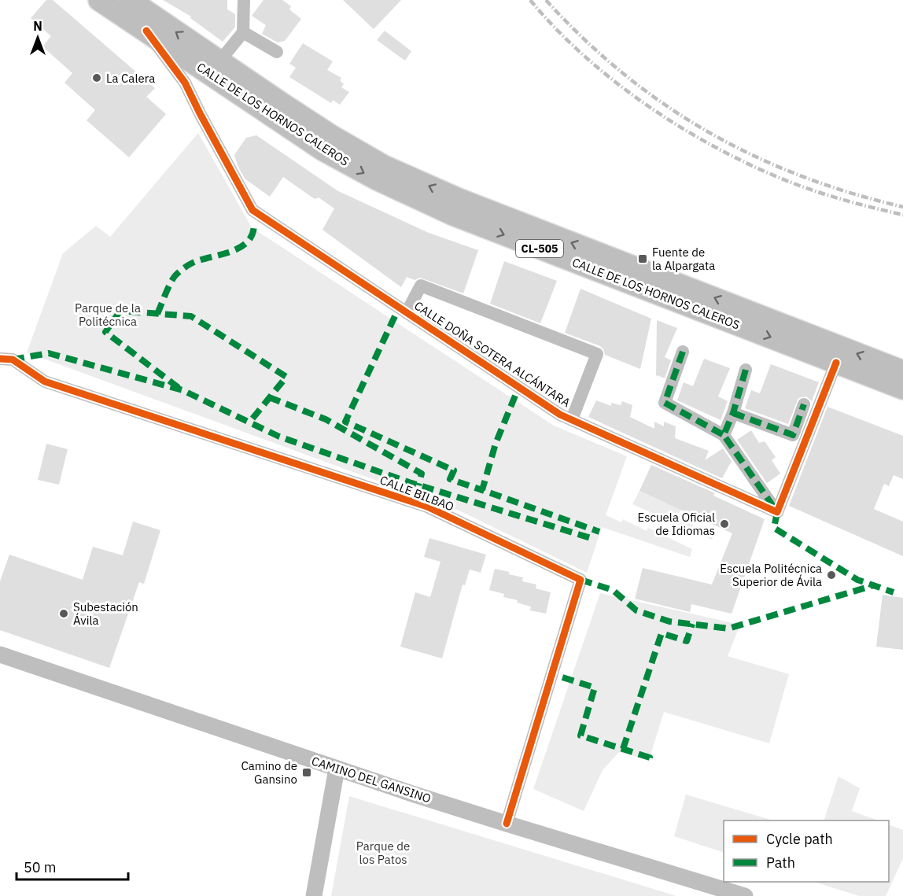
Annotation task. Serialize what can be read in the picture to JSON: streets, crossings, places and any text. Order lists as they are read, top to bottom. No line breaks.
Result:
{"streets":{"main road":["CALLE DE LOS HORNOS CALEROS","CL-505"],"street":["CALLE DOÑA SOTERA ALCÁNTARA","CALLE BILBAO","CAMINO DEL GANSINO"]},"crossings":[["CALLE DE LOS HORNOS CALEROS","CALLE DOÑA SOTERA ALCÁNTARA"],["CALLE BILBAO","CAMINO DEL GANSINO"]],"parks":["Parque de la Politécnica","Parque de los Patos"],"places":{"other":["La Calera","Escuela Oficial de Idiomas","Escuela Politécnica Superior de Ávila","Subestación Ávila"],"transit":["Fuente de la Alpargata","Camino de Gansino"]},"legend":["Cycle path","Path"],"scale_bar":"50 m","north":"top"}
